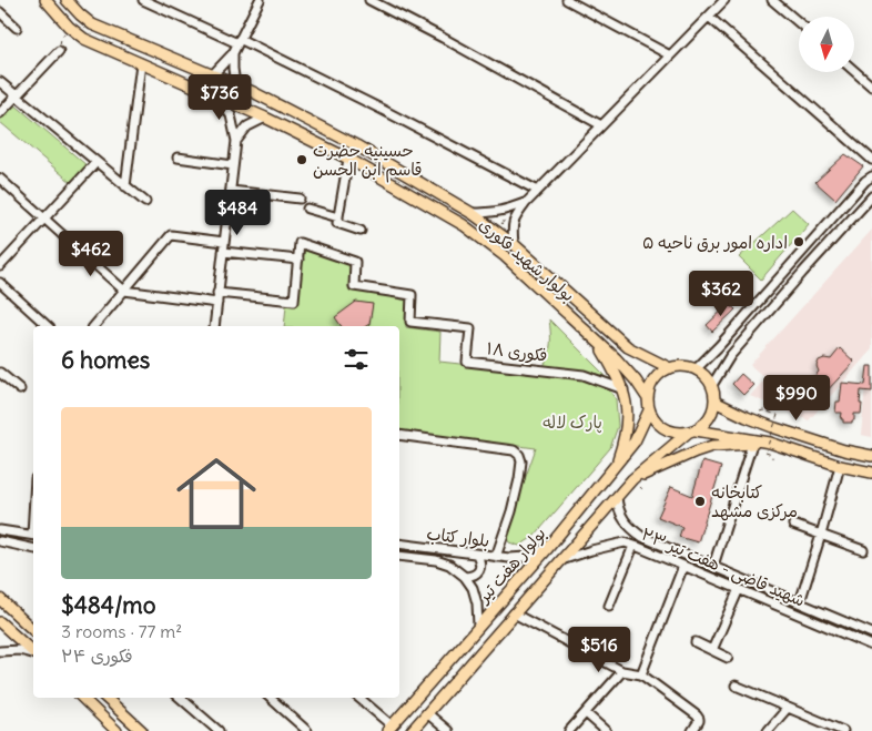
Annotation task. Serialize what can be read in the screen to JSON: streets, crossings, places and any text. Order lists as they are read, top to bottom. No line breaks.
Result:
{"streets":{"main road":["بولوار شهید فکوری","بولوار هفت تیر"],"street":["فکوری ١٨","بلوار کتاب","شهید قاضی - هفت تیر ۲۳"]},"crossings":[["بولوار شهید فکوری","بولوار هفت تیر"],["بلوار کتاب","بولوار هفت تیر"],["بولوار هفت تیر","شهید قاضی - هفت تیر ۲۳"]],"parks":["پارک لاله"],"places":["حسینیه حضرت قاسم ابن الحسن","اداره امور برق ناحیه ۵","کتابخانه مرکزی مشهد"],"north":"bottom","page":{"price":["$736","$484","$462","$362","$990","$516"],"heading":"6 homes","list":[{"name":"$484/mo","note":"3 rooms · 77 m² · فکوری ۲۴"}]}}
